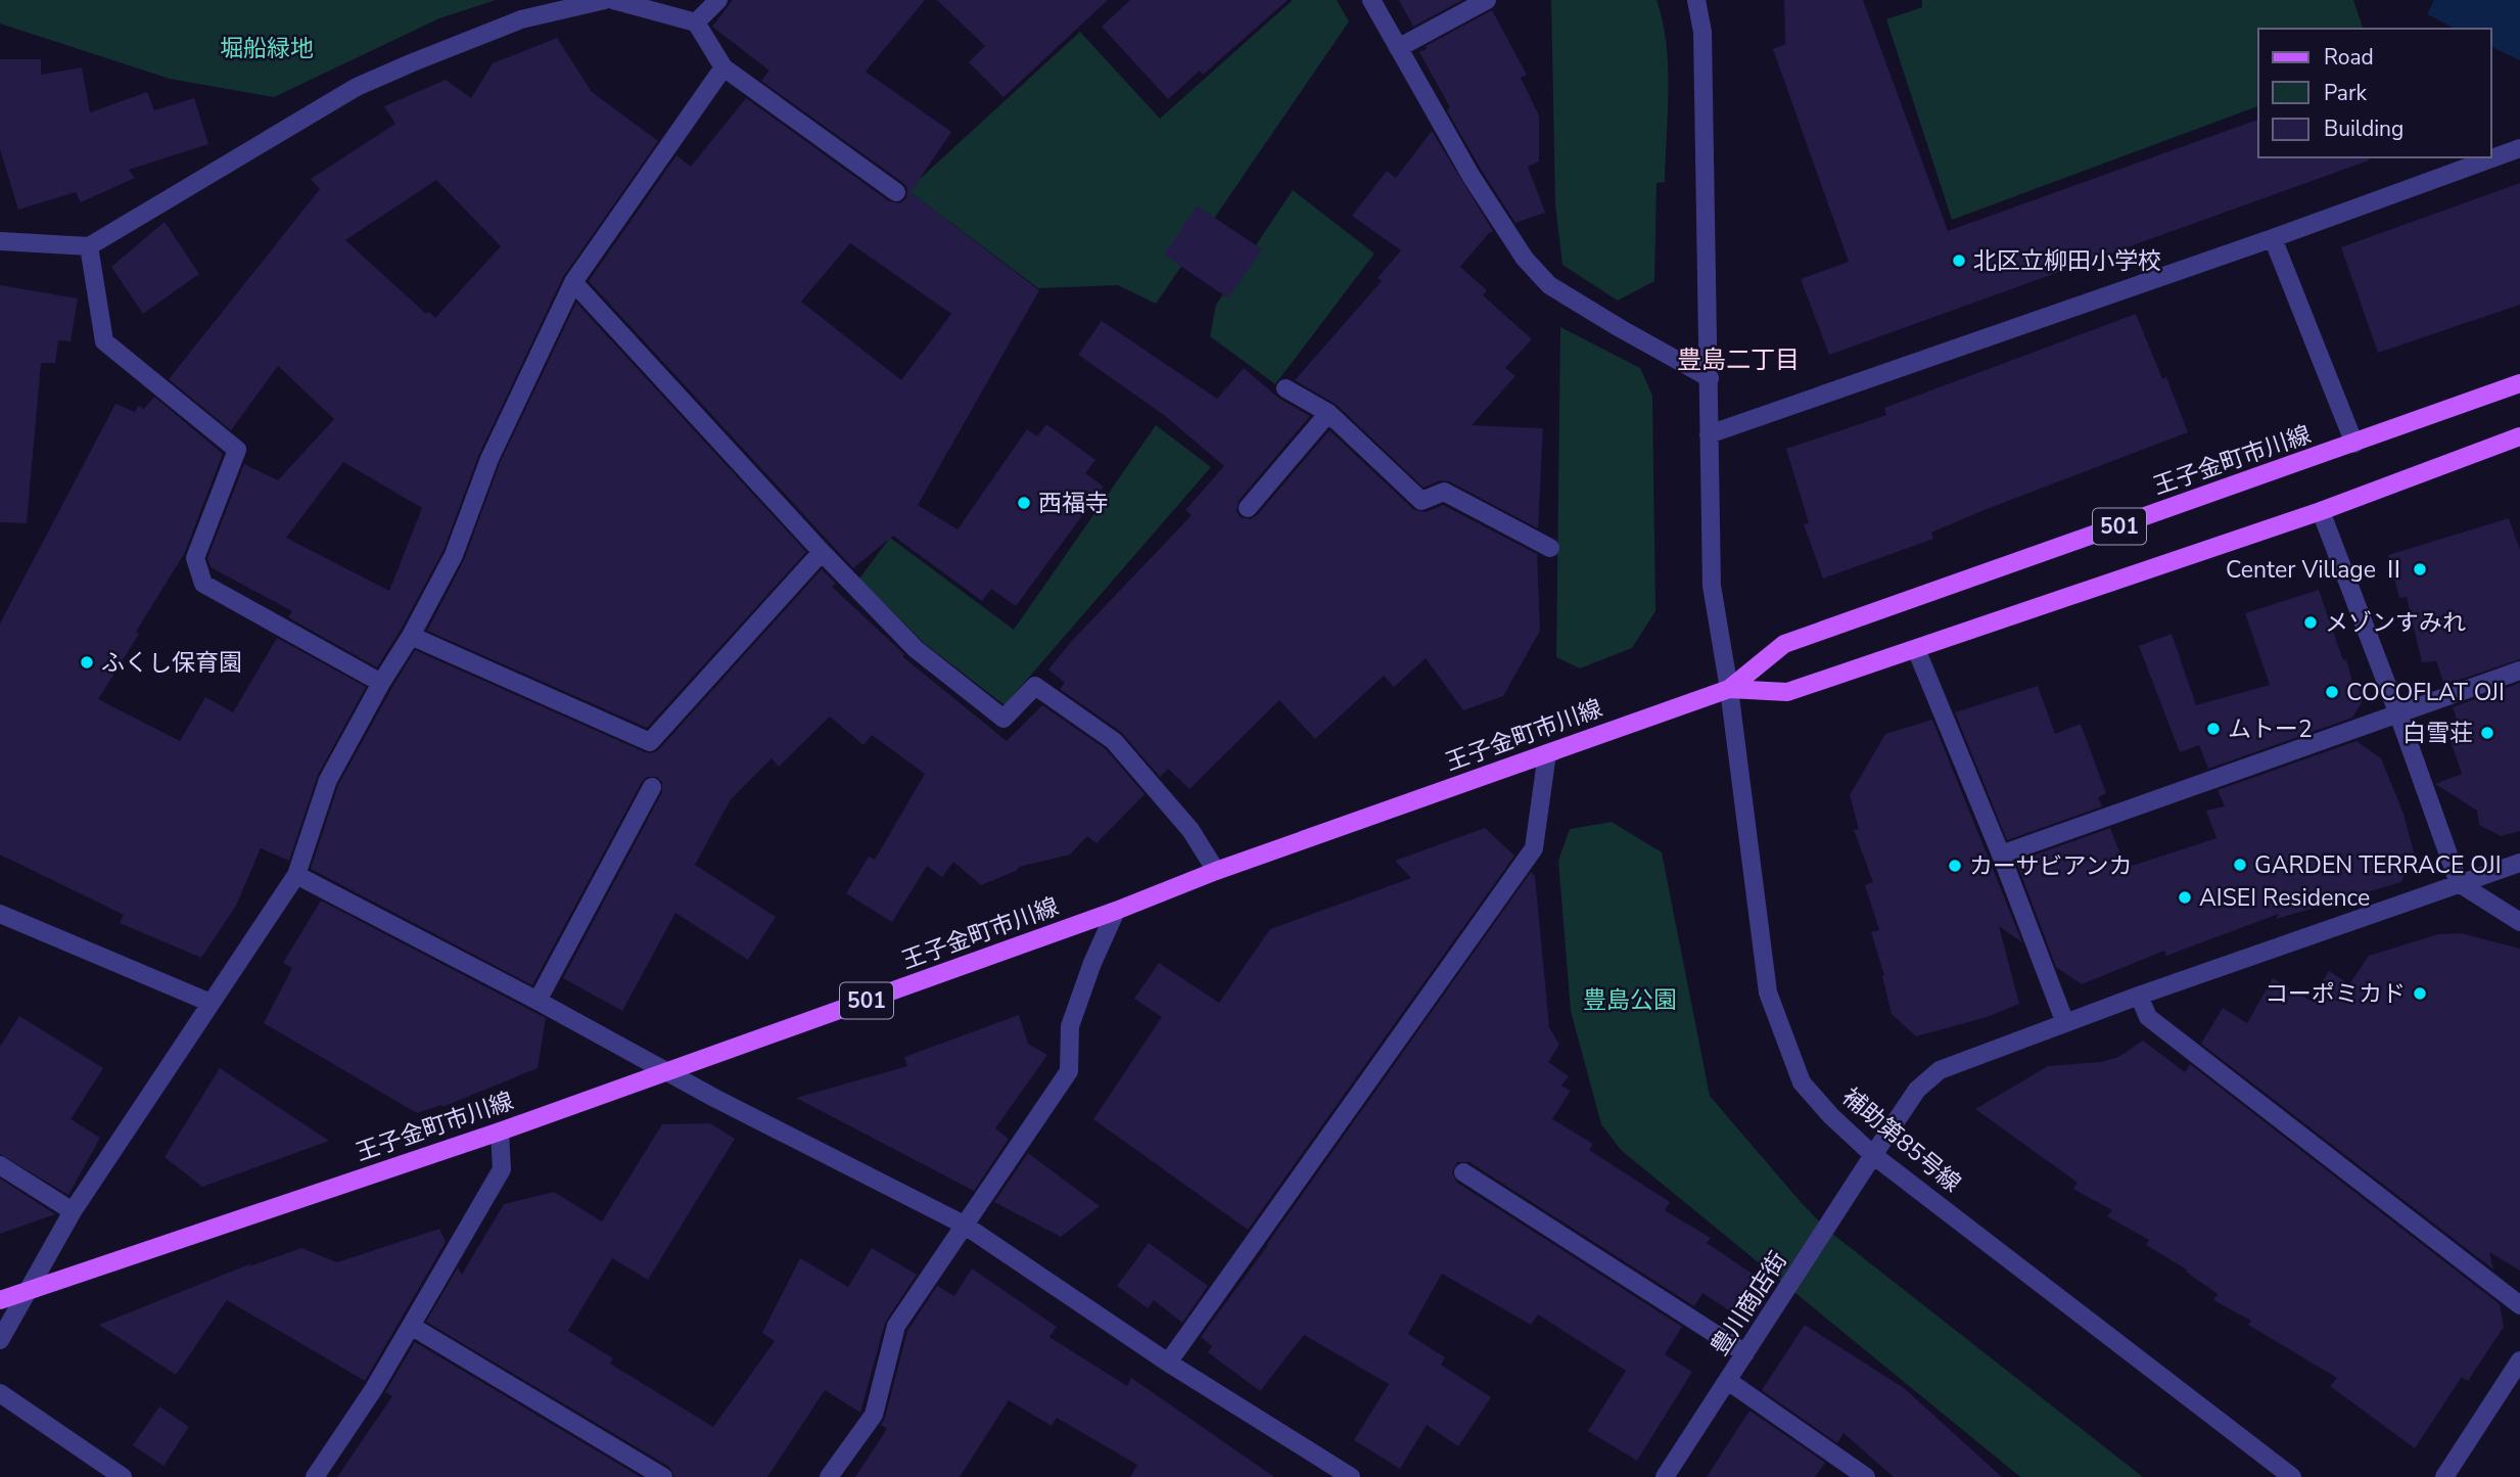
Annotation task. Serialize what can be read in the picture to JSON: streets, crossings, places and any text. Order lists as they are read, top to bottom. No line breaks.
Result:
{"streets":{"main road":["王子金町市川線","501"],"street":["補助第85号線","豊川商店街"]},"crossings":[["王子金町市川線","補助第85号線"],["補助第85号線","豊川商店街"]],"districts":["豊島二丁目"],"parks":["堀船緑地","豊島公園"],"places":["北区立柳田小学校","西福寺","Center Village Ⅱ","メゾンすみれ","ふくし保育園","COCOFLAT OJI","ムトー2","白雪荘","GARDEN TERRACE OJI","カーサビアンカ","AISEI Residence","コーポミカド"],"legend":["Road","Park","Building"]}
